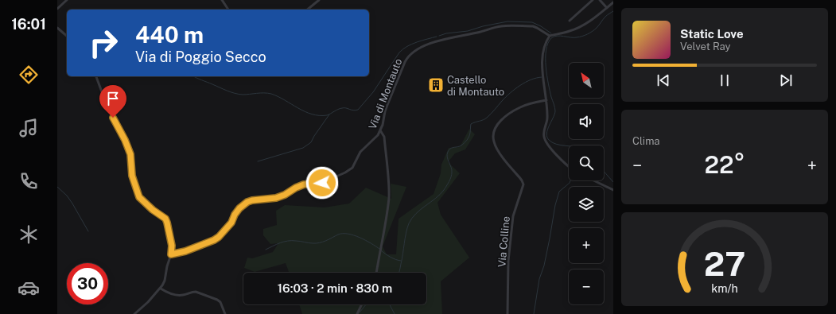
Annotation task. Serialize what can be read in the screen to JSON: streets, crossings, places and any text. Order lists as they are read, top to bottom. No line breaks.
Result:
{"streets":{"street":["Via di Montauto","Via Colline"]},"places":{"building":["Castello di Montauto"]},"north":"top left","page":{"tabs":"16:01","turn":["440 m","Via di Poggio Secco"],"song":["Static Love","Velvet Ray"],"map_buttons":["+","−"],"tile":"Clima","heat":["−","22°","+"],"limit":"30","trip":"16:03 · 2 min · 830 m","gauge":["27","km/h"]}}
